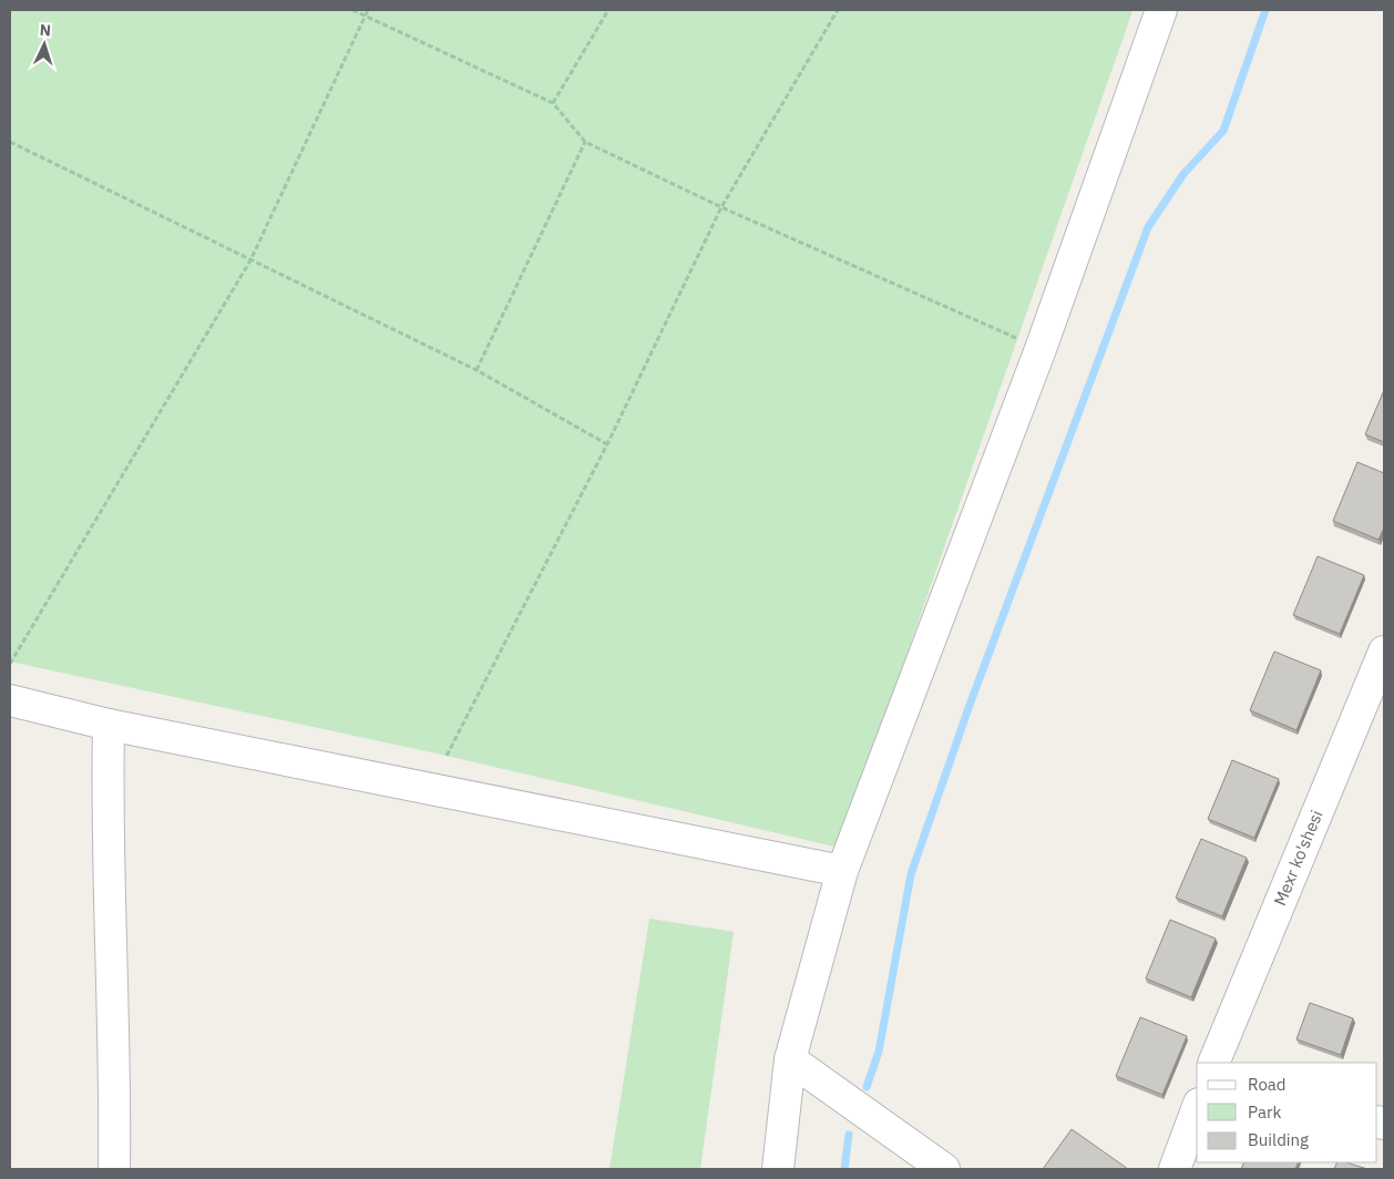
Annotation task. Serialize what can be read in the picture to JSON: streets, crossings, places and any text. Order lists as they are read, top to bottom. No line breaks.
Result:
{"streets":{"street":["Mexr ko'shesi"]},"legend":["Road","Park","Building"],"north":"top"}
